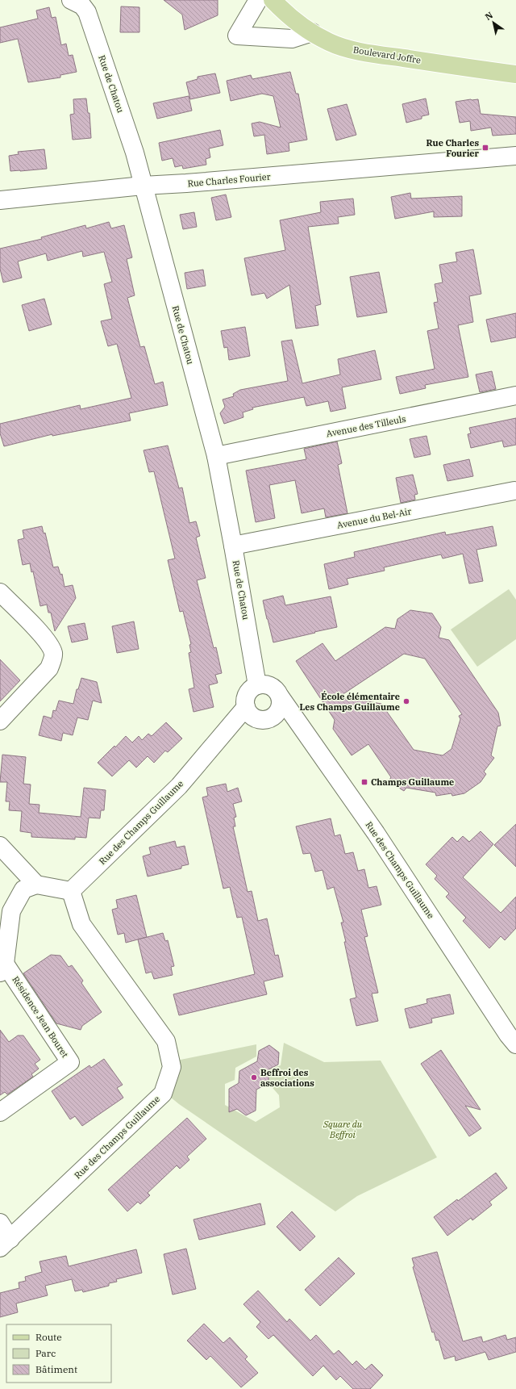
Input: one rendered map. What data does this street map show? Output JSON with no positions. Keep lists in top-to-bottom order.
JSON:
{
  "streets": {
    "main road": ["Boulevard Joffre"],
    "street": [
      "Rue de Chatou",
      "Rue Charles Fourier",
      "Avenue des Tilleuls",
      "Avenue du Bel-Air",
      "Rue des Champs Guillaume",
      "Résidence Jean Bouret"
    ]
  },
  "crossings": [
    ["Rue de Chatou", "Rue Charles Fourier"],
    ["Rue de Chatou", "Avenue des Tilleuls"],
    ["Rue de Chatou", "Avenue du Bel-Air"],
    ["Rue de Chatou", "Rue des Champs Guillaume"]
  ],
  "parks": ["Square du Beffroi"],
  "places": {
    "transit": ["Rue Charles Fourier", "Champs Guillaume"],
    "other": ["École élémentaire Les Champs Guillaume", "Beffroi des associations"]
  },
  "legend": ["Route", "Parc", "Bâtiment"],
  "north": "top left"
}
